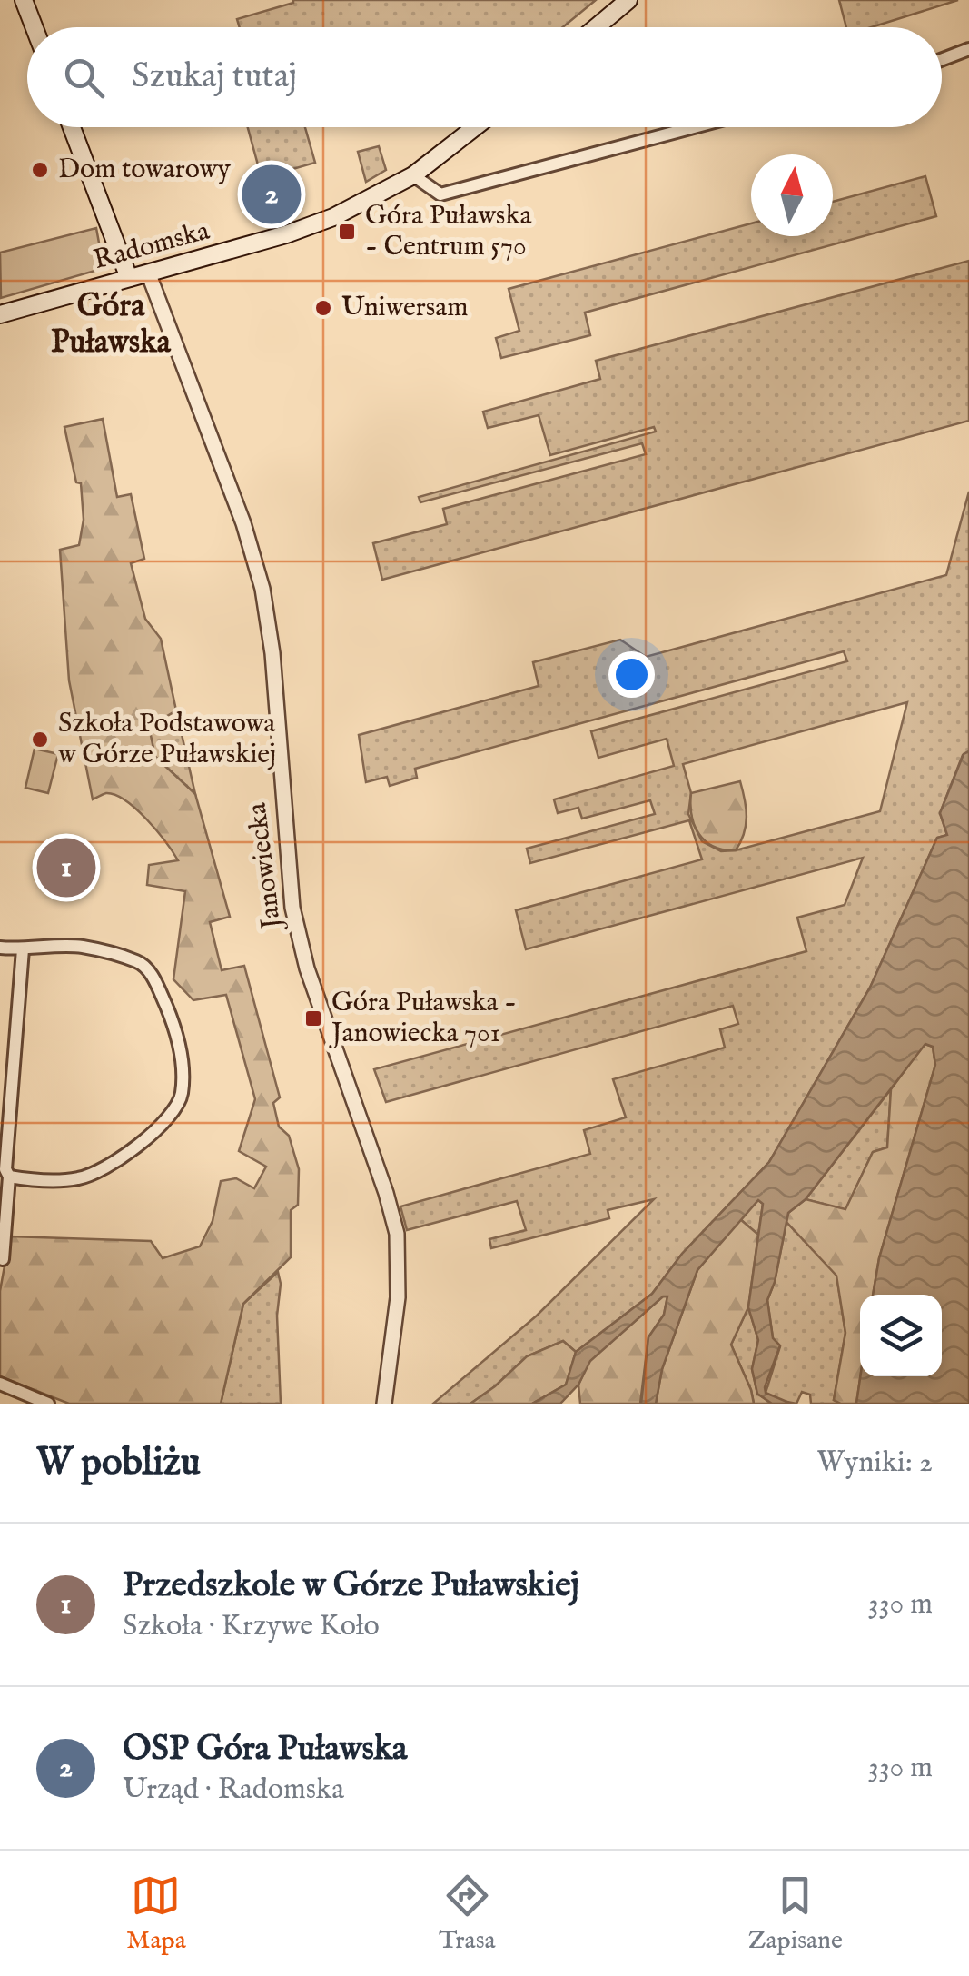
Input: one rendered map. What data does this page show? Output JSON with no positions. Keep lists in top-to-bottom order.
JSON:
{
  "streets": {
    "main road": ["Radomska"],
    "street": ["Janowiecka"]
  },
  "crossings": [
    ["Radomska", "Janowiecka"]
  ],
  "districts": ["Góra Puławska"],
  "places": {
    "other": ["Dom towarowy", "Uniwersam", "Szkoła Podstawowa w Górze Puławskiej"],
    "transit": ["Góra Puławska - Centrum 570", "Góra Puławska - Janowiecka 701"]
  },
  "north": "top",
  "page": {
    "search": "Szukaj tutaj",
    "pins": ["2", "1"],
    "heading": ["W pobliżu", "Wyniki: 2"],
    "list": [
      {
        "mark": "1",
        "name": "Przedszkole w Górze Puławskiej",
        "note": "Szkoła · Krzywe Koło",
        "value": "330 m"
      },
      {
        "mark": "2",
        "name": "OSP Góra Puławska",
        "note": "Urząd · Radomska",
        "value": "330 m"
      }
    ],
    "nav": ["Mapa", "Trasa", "Zapisane"]
  }
}
